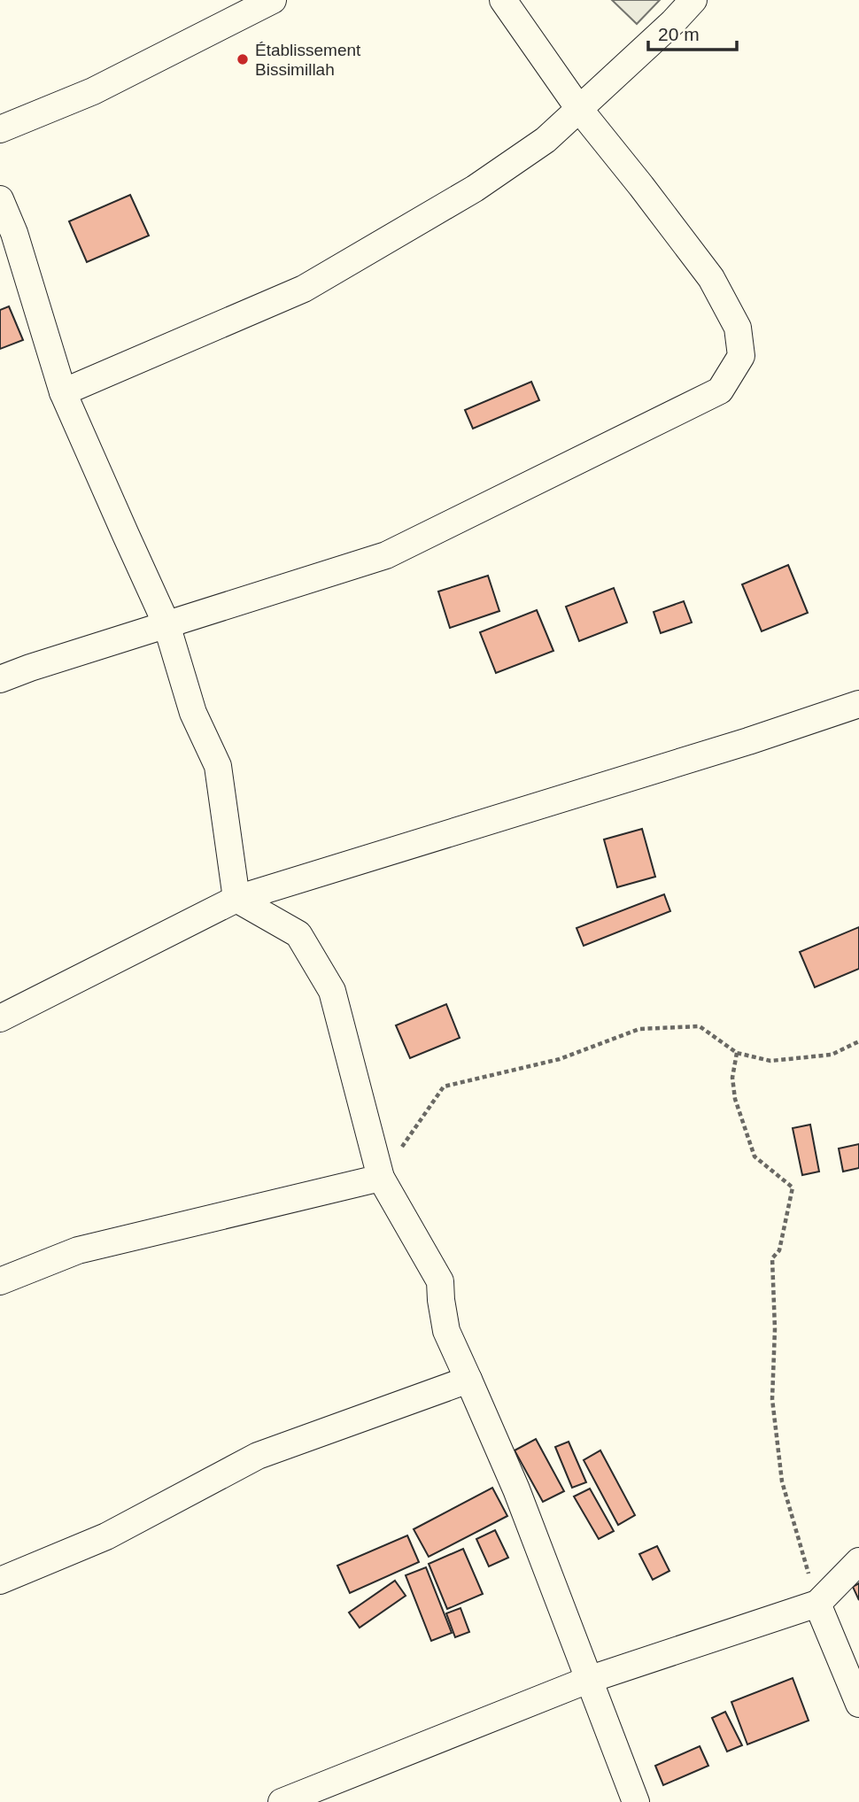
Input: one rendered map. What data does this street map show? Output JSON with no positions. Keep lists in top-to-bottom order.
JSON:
{
  "places": ["Établissement Bissimillah"],
  "scale_bar": "20 m"
}
